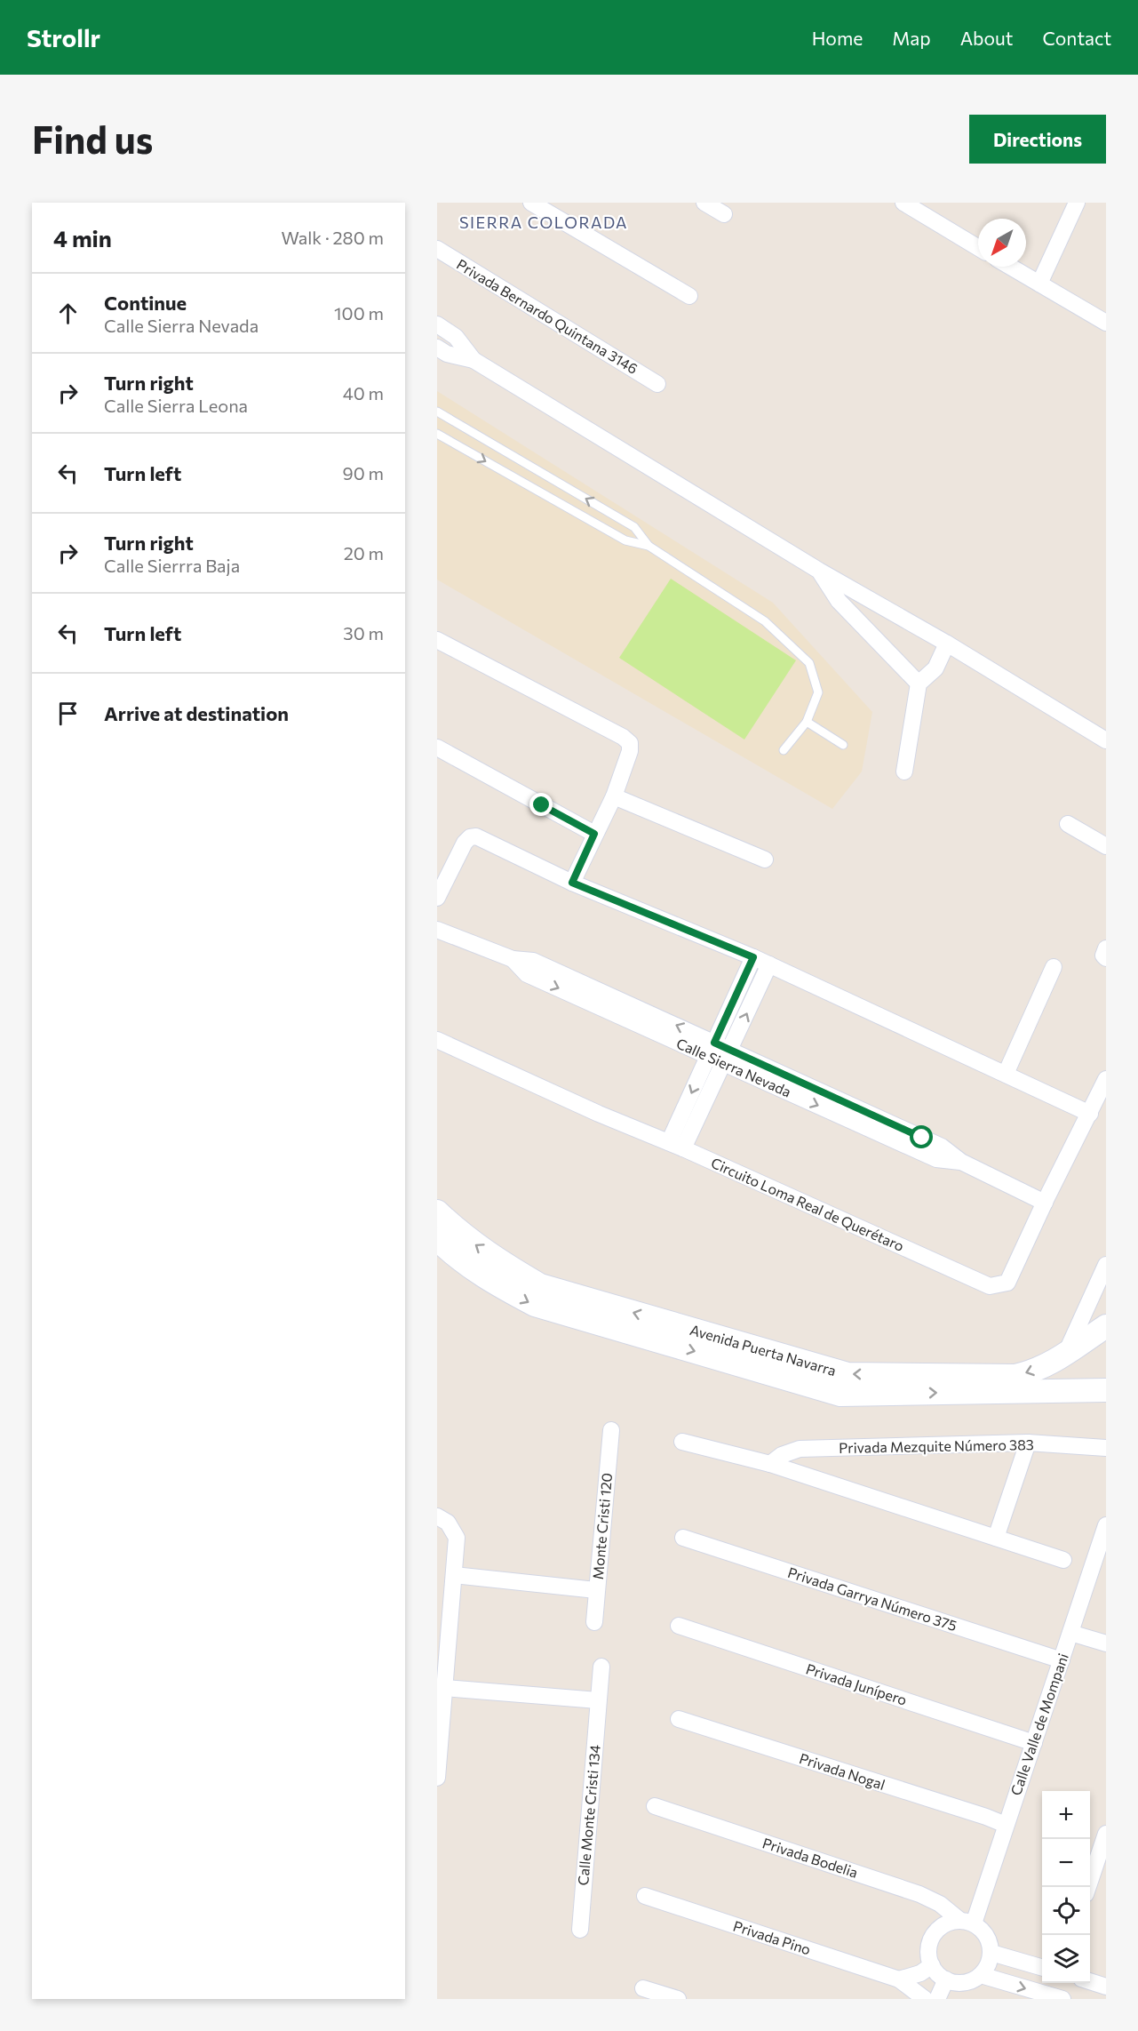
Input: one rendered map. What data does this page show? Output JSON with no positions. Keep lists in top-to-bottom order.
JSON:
{
  "streets": {
    "street": [
      "Privada Bernardo Quintana 3146",
      "Calle Sierra Nevada",
      "Circuito Loma Real de Querétaro",
      "Avenida Puerta Navarra",
      "Privada Mezquite Número 383",
      "Monte Cristi 120",
      "Privada Garrya Número 375",
      "Privada Junípero",
      "Calle Valle de Mompani",
      "Privada Nogal",
      "Calle Monte Cristi 134",
      "Privada Bodelia",
      "Privada Pino"
    ]
  },
  "crossings": [
    ["Calle Sierra Nevada", "Circuito Loma Real de Querétaro"],
    ["Privada Garrya Número 375", "Calle Valle de Mompani"],
    ["Privada Junípero", "Calle Valle de Mompani"],
    ["Calle Valle de Mompani", "Privada Nogal"],
    ["Calle Valle de Mompani", "Privada Bodelia"]
  ],
  "districts": ["SIERRA COLORADA"],
  "north": "bottom left",
  "page": {
    "header": "Strollr",
    "nav": [
      "Home",
      "Map",
      "About",
      "Contact"
    ],
    "buttons": "Directions",
    "title": "Find us",
    "heading": ["4 min", "Walk · 280 m"],
    "list": [
      ["Continue", "Calle Sierra Nevada", "100 m"],
      ["Turn right", "Calle Sierra Leona", "40 m"],
      ["Turn left", "90 m"],
      ["Turn right", "Calle Sierrra Baja", "20 m"],
      ["Turn left", "30 m"],
      "Arrive at destination"
    ],
    "map_buttons": ["+", "−"]
  }
}
